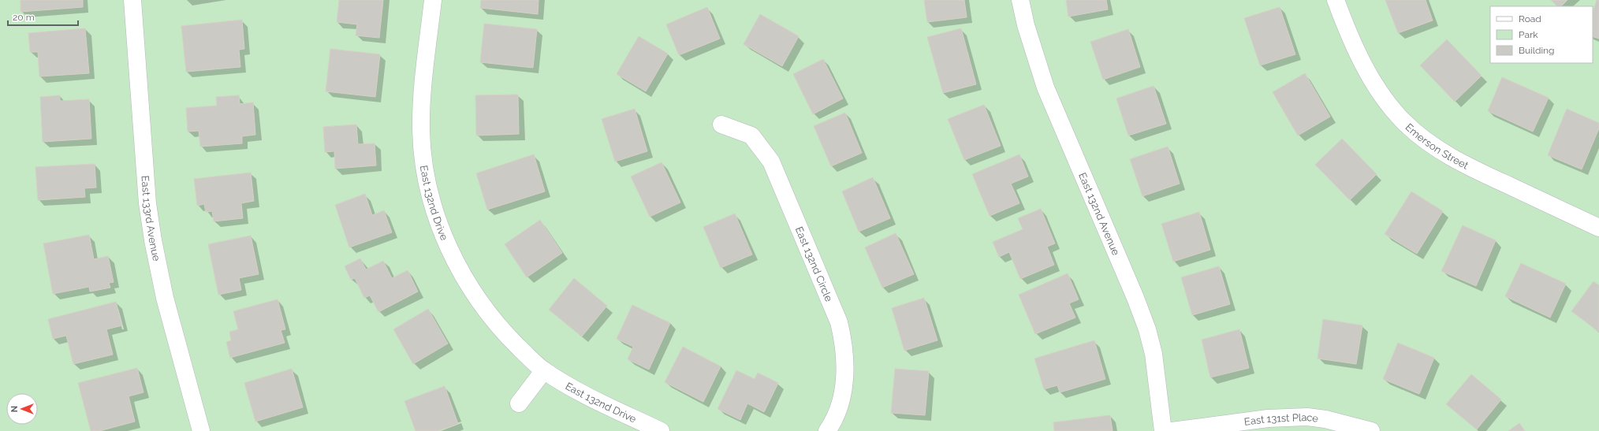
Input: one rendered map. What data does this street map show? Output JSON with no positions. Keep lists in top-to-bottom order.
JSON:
{
  "streets": {
    "street": [
      "Emerson Street",
      "East 132nd Drive",
      "East 132nd Avenue",
      "East 133rd Avenue",
      "East 132nd Circle",
      "East 131st Place"
    ]
  },
  "legend": ["Road", "Park", "Building"],
  "scale_bar": "20 m",
  "north": "left"
}
